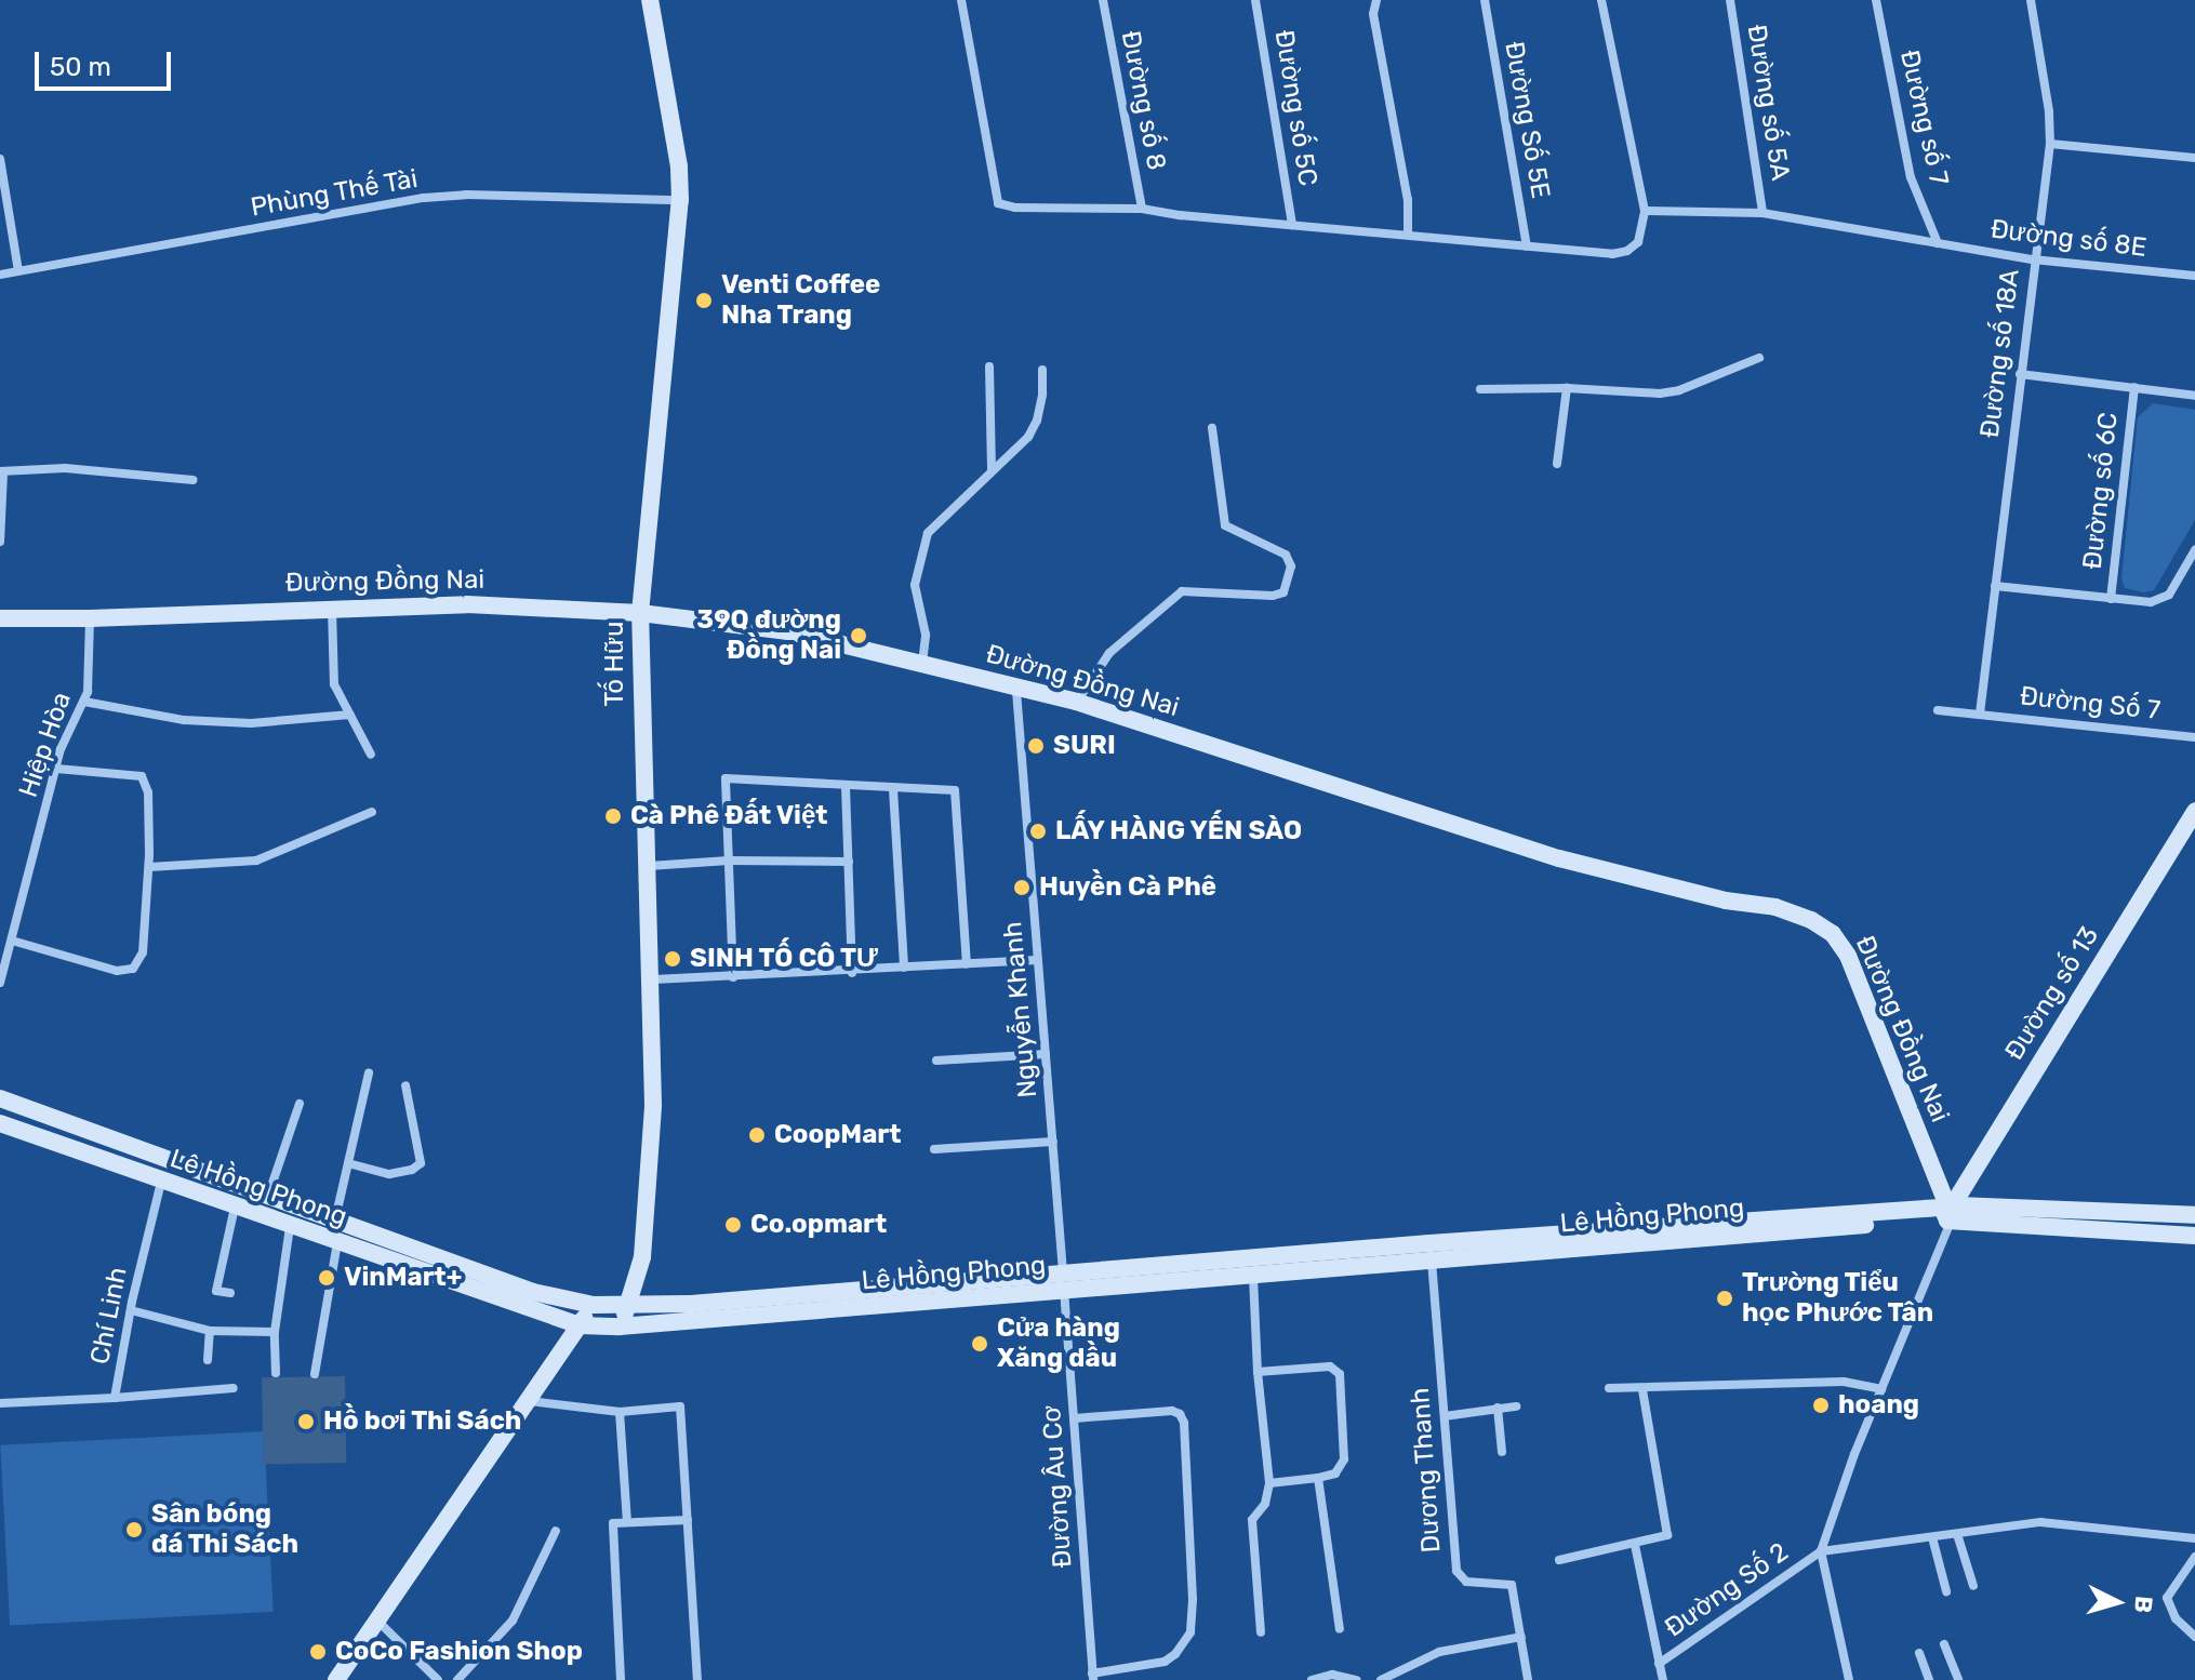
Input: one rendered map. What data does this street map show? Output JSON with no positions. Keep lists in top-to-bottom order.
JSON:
{
  "streets": {
    "main road": [
      "Đường Đồng Nai",
      "Tố Hữu",
      "Đường số 13",
      "Lê Hồng Phong"
    ],
    "street": [
      "Đường số 8",
      "Đường số 5A",
      "Đường số 5C",
      "Đường số 7",
      "Đường Số 5E",
      "Phùng Thế Tài",
      "Đường số 8E",
      "Đường số 18A",
      "Đường số 6C",
      "Đường Số 7",
      "Hiệp Hòa",
      "Nguyễn Khanh",
      "Chí Linh",
      "Dương Thanh",
      "Đường Âu Cơ",
      "Đường Số 2"
    ]
  },
  "crossings": [
    ["Đường số 5A", "Đường số 8E"],
    ["Đường số 7", "Đường số 8E"],
    ["Phùng Thế Tài", "Tố Hữu"],
    ["Đường số 8E", "Đường số 18A"],
    ["Đường số 18A", "Đường Số 7"],
    ["Đường Đồng Nai", "Tố Hữu"],
    ["Đường Đồng Nai", "Hiệp Hòa"],
    ["Đường Đồng Nai", "Đường số 13"],
    ["Đường Đồng Nai", "Nguyễn Khanh"],
    ["Đường Đồng Nai", "Lê Hồng Phong"],
    ["Tố Hữu", "Lê Hồng Phong"],
    ["Đường số 13", "Lê Hồng Phong"],
    ["Nguyễn Khanh", "Lê Hồng Phong"],
    ["Nguyễn Khanh", "Đường Âu Cơ"],
    ["Lê Hồng Phong", "Chí Linh"],
    ["Lê Hồng Phong", "Dương Thanh"],
    ["Lê Hồng Phong", "Đường Âu Cơ"]
  ],
  "places": [
    "Venti Coffee Nha Trang",
    "39Q đường Đồng Nai",
    "SURI",
    "Cà Phê Đất Việt",
    "LẤY HÀNG YẾN SÀO",
    "Huyền Cà Phê",
    "SINH TỐ CÔ TƯ",
    "CoopMart",
    "Co.opmart",
    "VinMart+",
    "Trường Tiểu học Phước Tân",
    "Cửa hàng Xăng dầu",
    "hoang",
    "Hồ bơi Thi Sách",
    "Sân bóng đá Thi Sách",
    "CoCo Fashion Shop"
  ],
  "scale_bar": "50 m",
  "north": "right"
}
